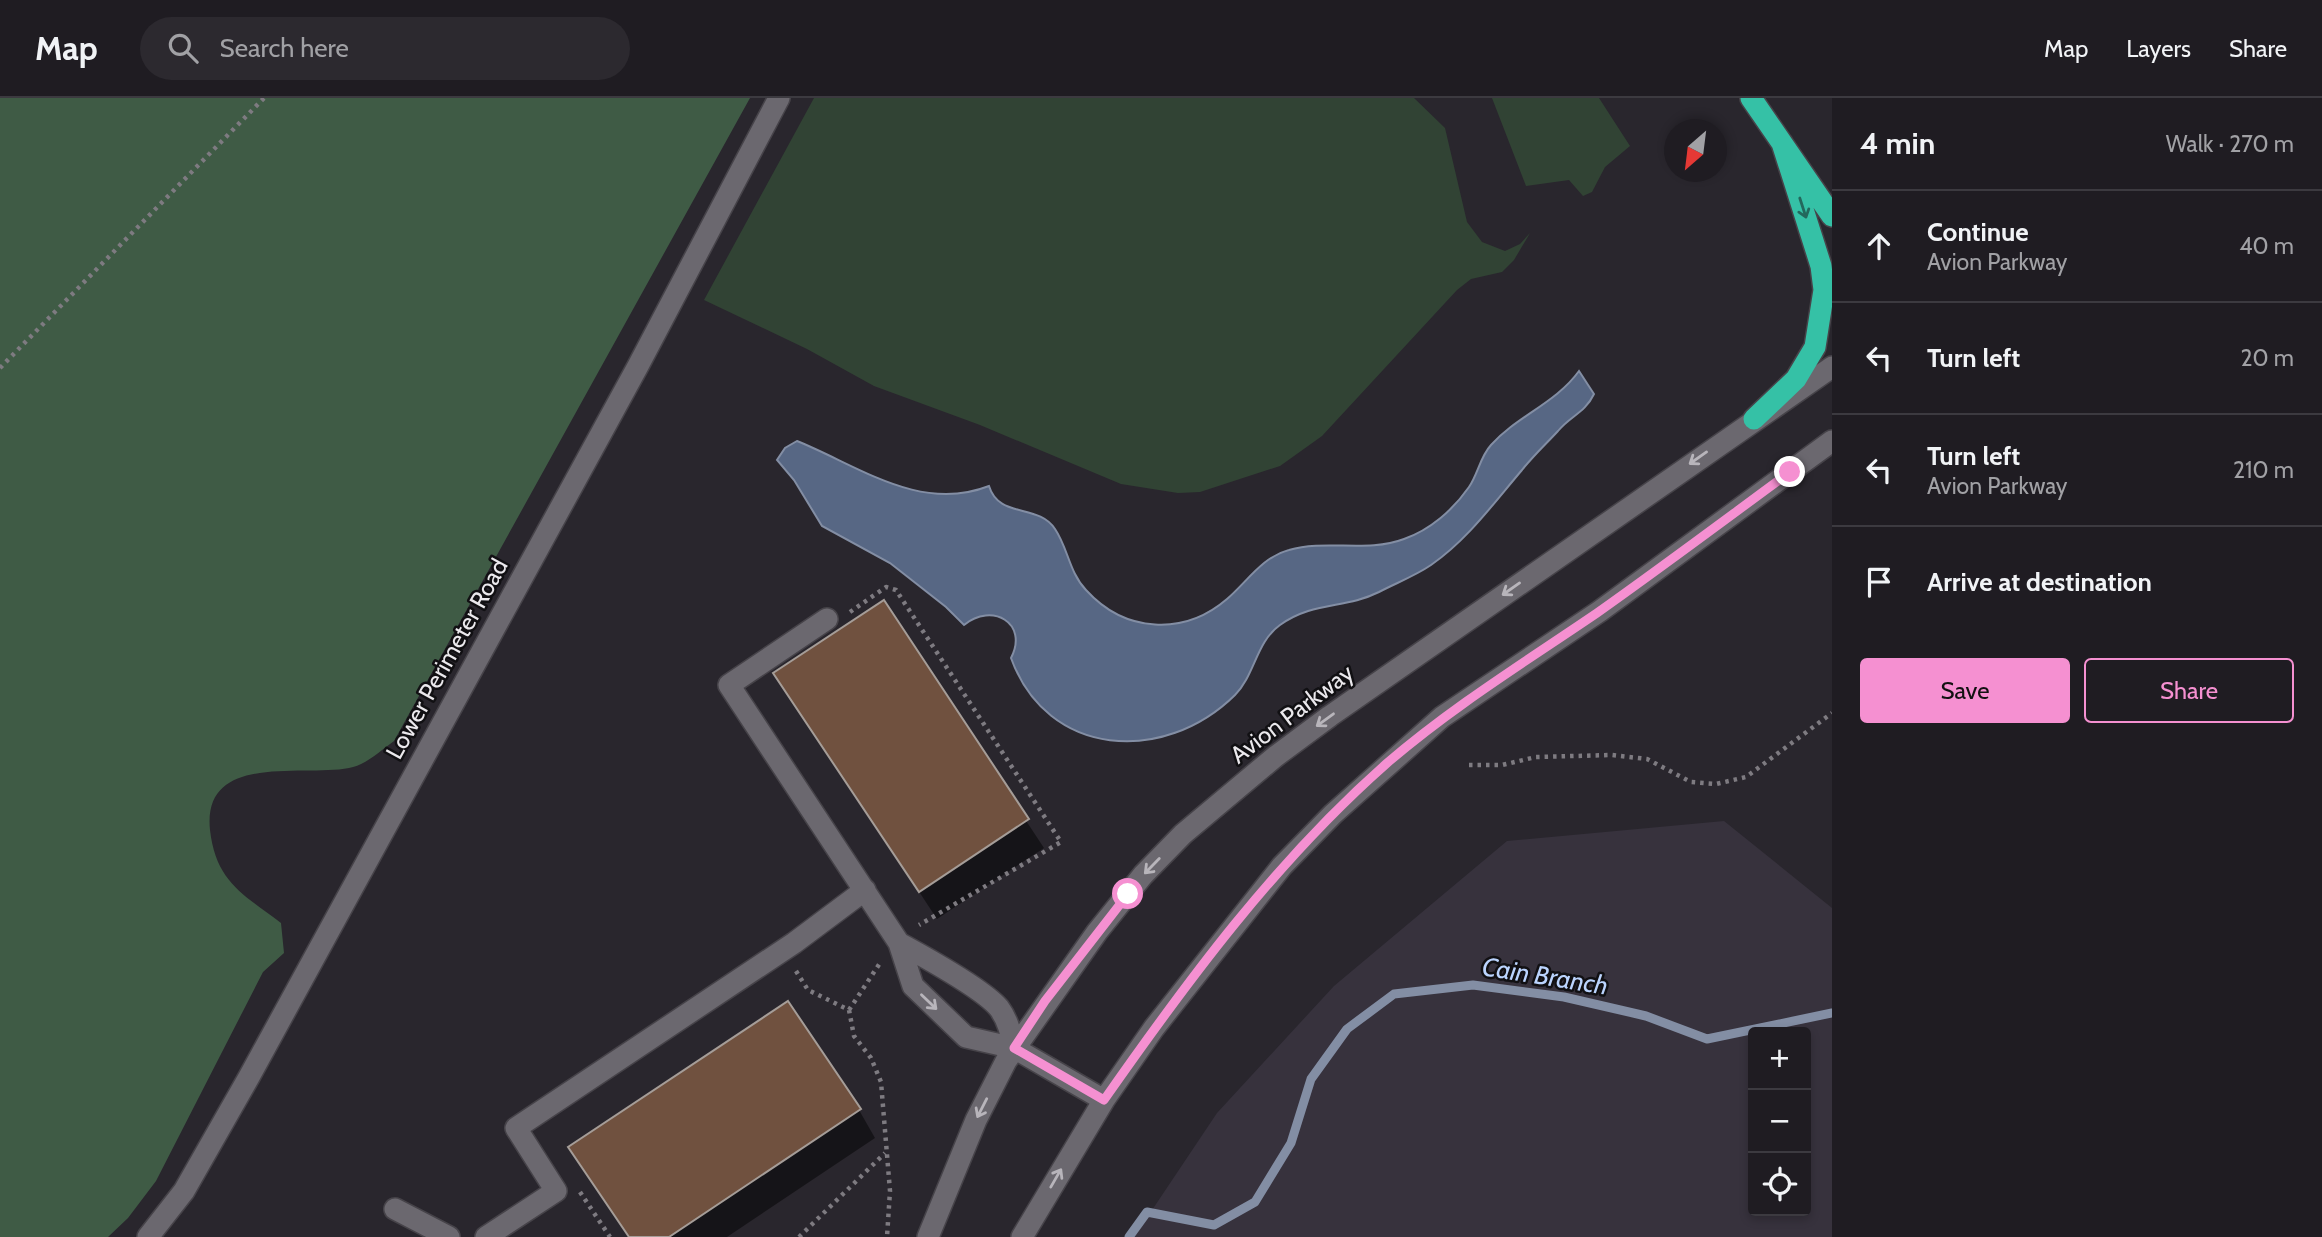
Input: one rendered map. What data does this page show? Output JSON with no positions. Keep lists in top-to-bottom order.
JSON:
{
  "streets": {
    "street": ["Lower Perimeter Road", "Avion Parkway"]
  },
  "water": ["Cain Branch"],
  "north": "bottom left",
  "page": {
    "header": "Map",
    "search": "Search here",
    "nav": ["Map", "Layers", "Share"],
    "heading": ["4 min", "Walk · 270 m"],
    "list": [
      ["Continue", "Avion Parkway", "40 m"],
      ["Turn left", "20 m"],
      ["Turn left", "Avion Parkway", "210 m"],
      "Arrive at destination"
    ],
    "buttons": ["Save", "Share"],
    "map_buttons": ["+", "−"]
  }
}
